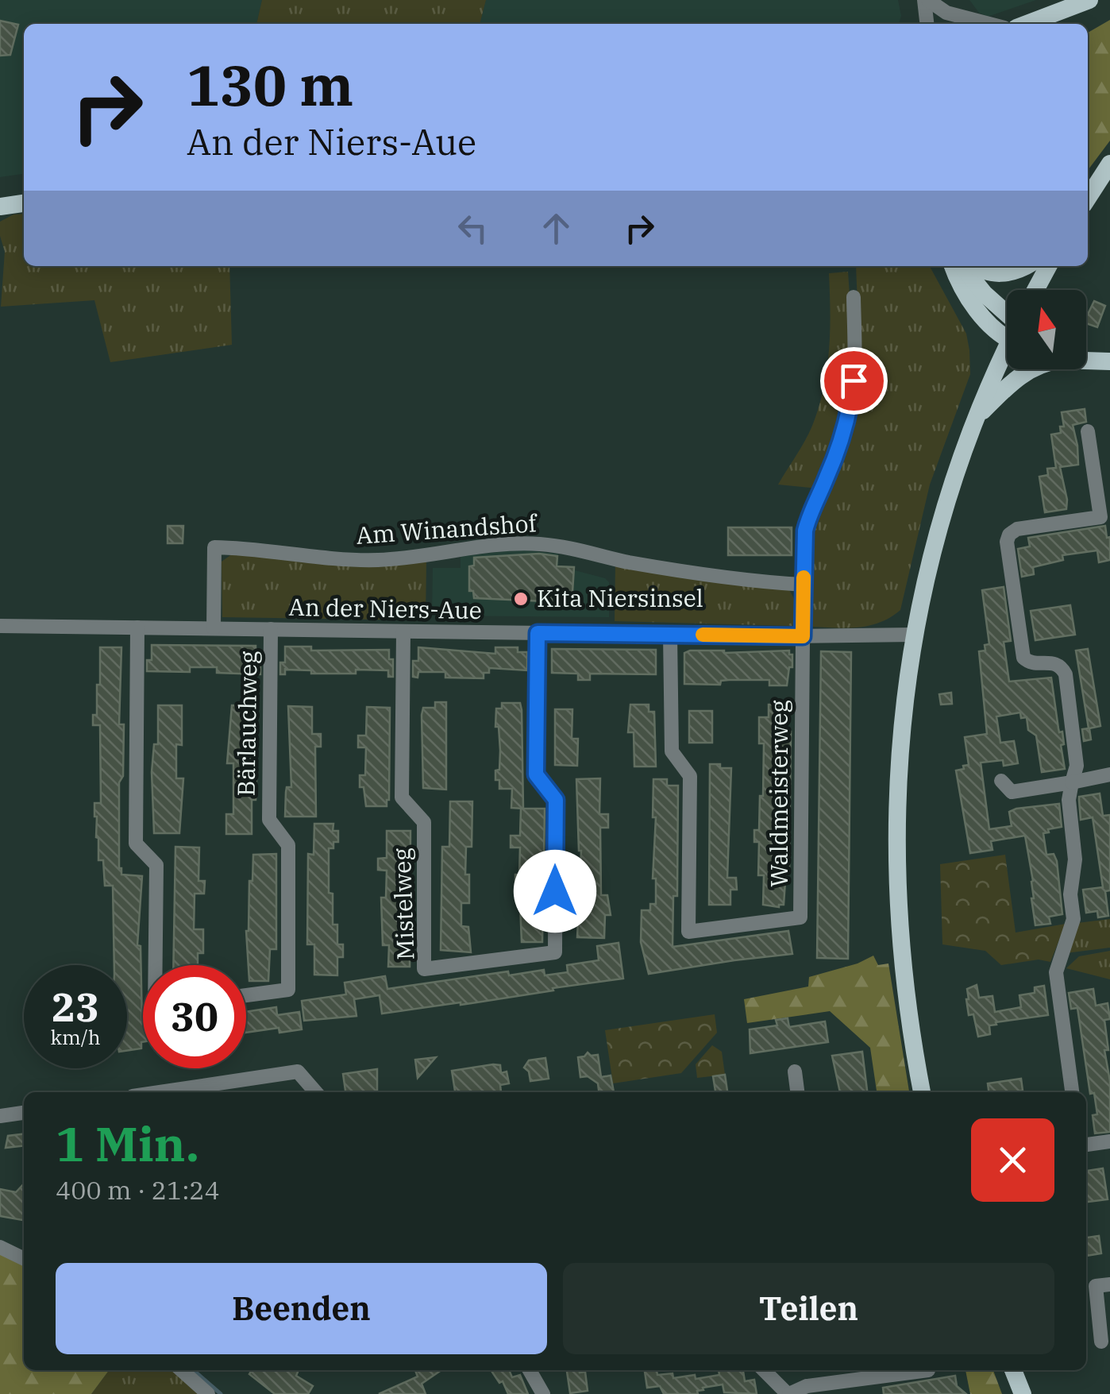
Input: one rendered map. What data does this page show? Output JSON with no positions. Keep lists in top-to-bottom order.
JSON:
{
  "streets": {
    "street": [
      "Am Winandshof",
      "An der Niers-Aue",
      "Bärlauchweg",
      "Waldmeisterweg",
      "Mistelweg"
    ]
  },
  "crossings": [
    ["Am Winandshof", "An der Niers-Aue"],
    ["An der Niers-Aue", "Bärlauchweg"],
    ["An der Niers-Aue", "Waldmeisterweg"],
    ["An der Niers-Aue", "Mistelweg"]
  ],
  "places": ["Kita Niersinsel"],
  "north": "top",
  "page": {
    "turn": ["130 m", "An der Niers-Aue"],
    "speed": "23 km/h",
    "limit": "30",
    "heading": ["1 Min.", "400 m · 21:24"],
    "buttons": ["Beenden", "Teilen"]
  }
}
